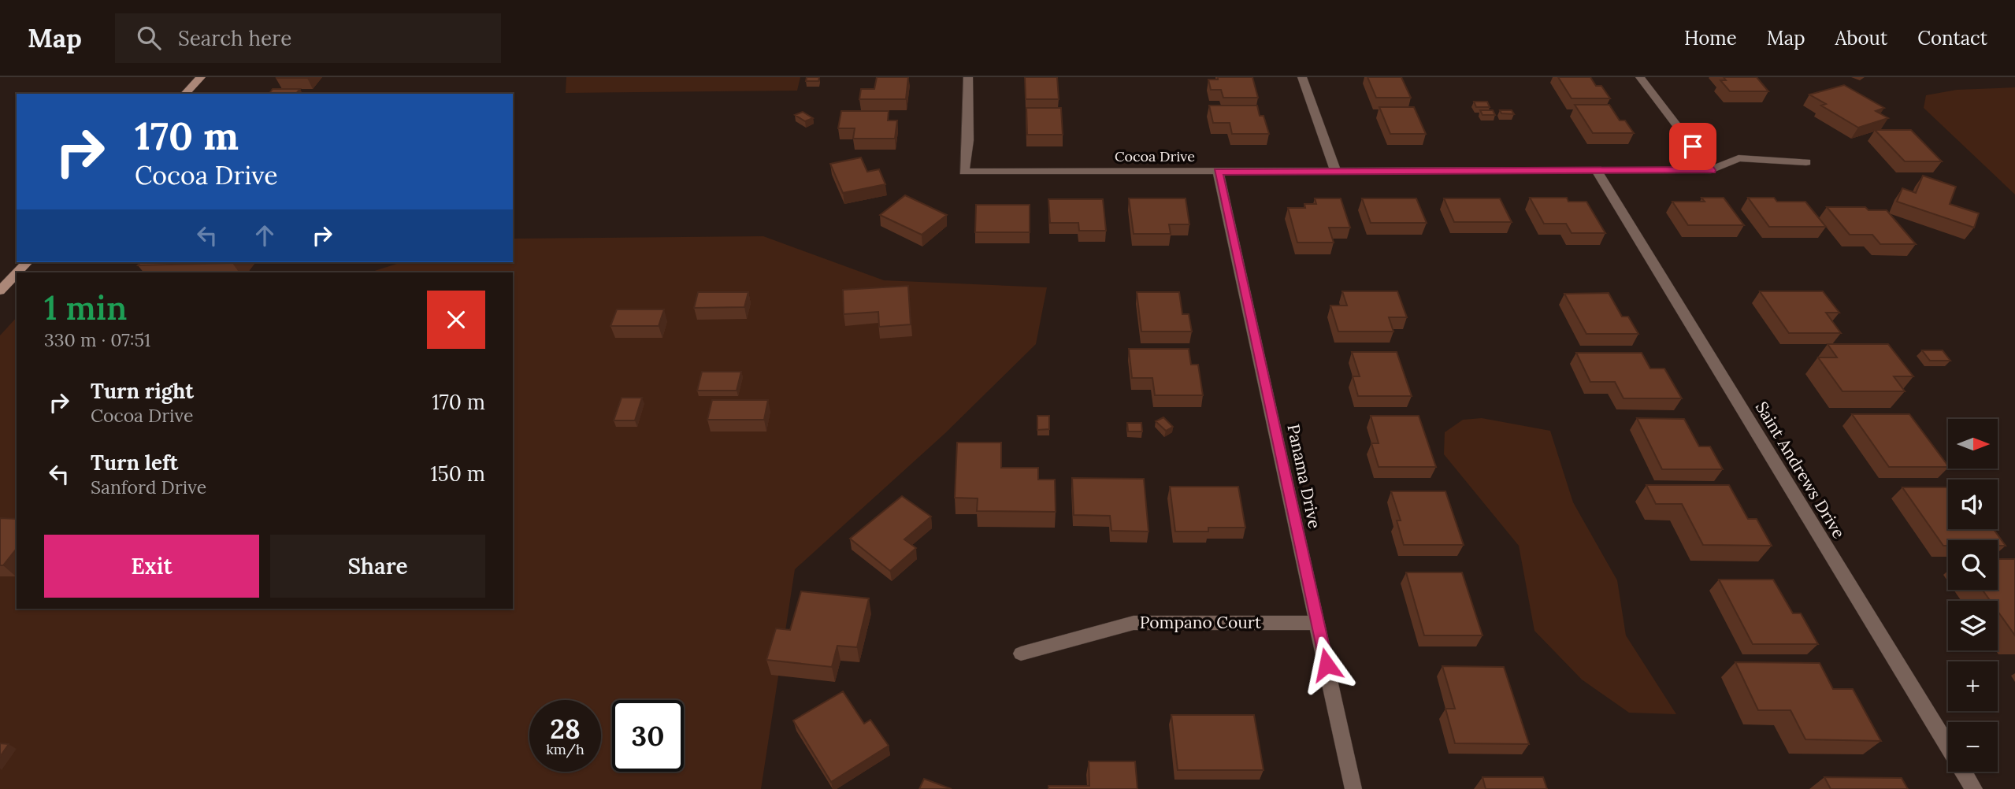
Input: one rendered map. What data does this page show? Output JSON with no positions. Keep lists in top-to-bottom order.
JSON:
{
  "streets": {
    "street": [
      "Cocoa Drive",
      "Saint Andrews Drive",
      "Panama Drive",
      "Pompano Court"
    ]
  },
  "crossings": [
    ["Cocoa Drive", "Saint Andrews Drive"],
    ["Cocoa Drive", "Panama Drive"],
    ["Panama Drive", "Pompano Court"]
  ],
  "north": "right",
  "page": {
    "header": "Map",
    "search": "Search here",
    "nav": [
      "Home",
      "Map",
      "About",
      "Contact"
    ],
    "turn": ["170 m", "Cocoa Drive"],
    "heading": ["1 min", "330 m · 07:51"],
    "list": [
      {
        "name": "Turn right",
        "note": "Cocoa Drive",
        "value": "170 m"
      },
      {
        "name": "Turn left",
        "note": "Sanford Drive",
        "value": "150 m"
      }
    ],
    "map_buttons": ["+", "−"],
    "buttons": ["Exit", "Share"],
    "speed": "28 km/h",
    "limit": "30"
  }
}
